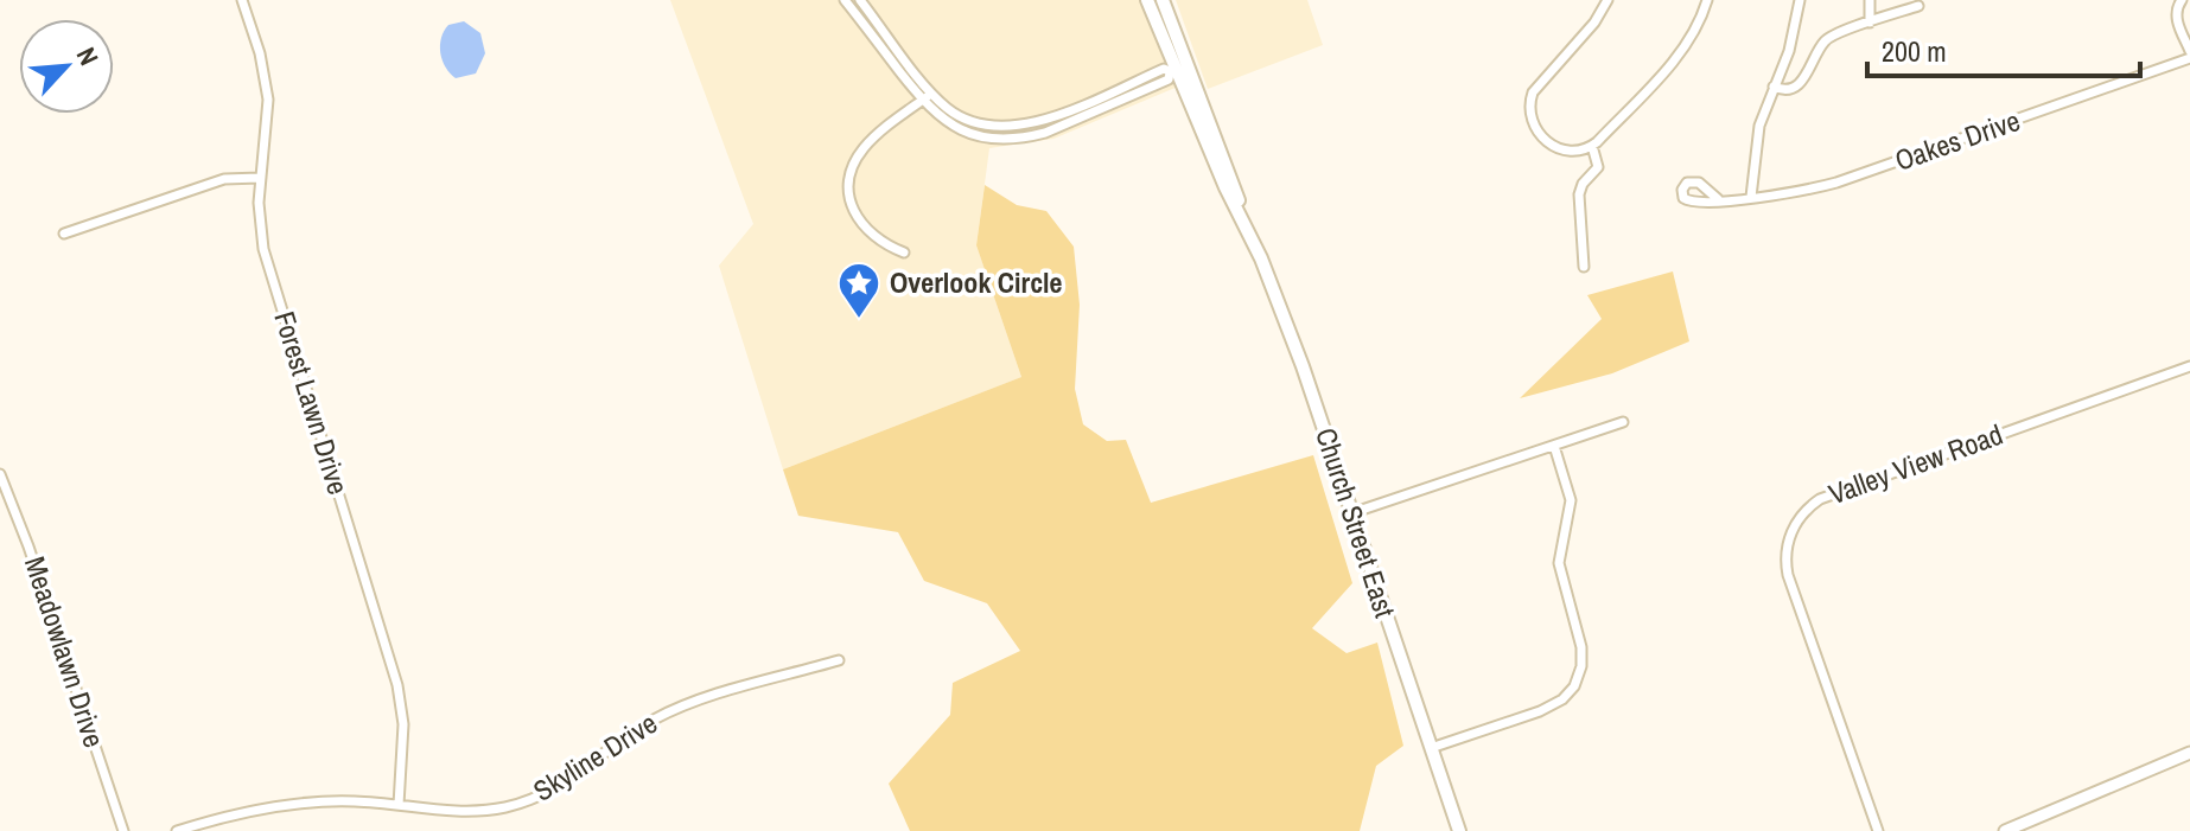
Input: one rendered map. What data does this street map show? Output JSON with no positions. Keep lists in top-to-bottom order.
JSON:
{
  "streets": {
    "main road": ["Church Street East"],
    "street": [
      "Oakes Drive",
      "Forest Lawn Drive",
      "Valley View Road",
      "Meadowlawn Drive",
      "Skyline Drive"
    ]
  },
  "crossings": [
    ["Forest Lawn Drive", "Skyline Drive"]
  ],
  "places": {
    "place": ["Overlook Circle"]
  },
  "scale_bar": "200 m",
  "north": "top right"
}
